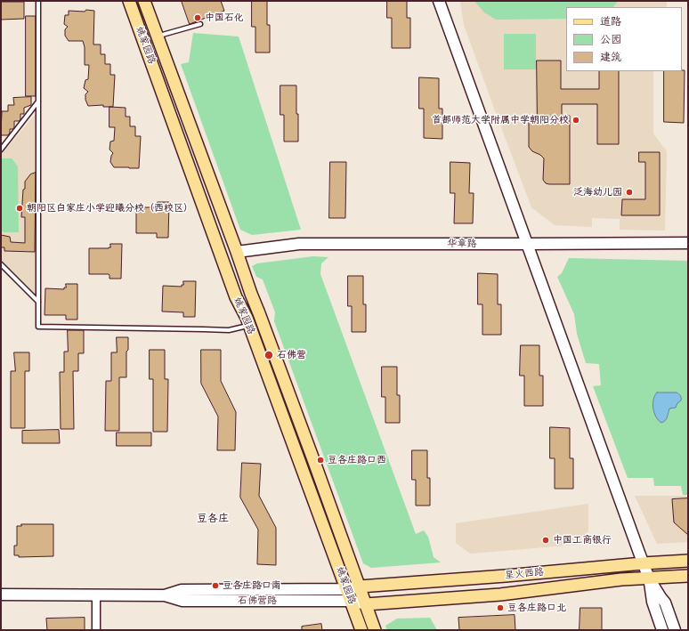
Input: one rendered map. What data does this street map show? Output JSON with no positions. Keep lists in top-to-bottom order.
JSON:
{
  "streets": {
    "main road": ["姚家园路", "星火西路"],
    "street": ["华章路", "石佛营路"]
  },
  "crossings": [
    ["姚家园路", "华章路"],
    ["姚家园路", "星火西路"],
    ["姚家园路", "石佛营路"],
    ["星火西路", "石佛营路"]
  ],
  "districts": ["豆各庄"],
  "places": [
    "中国石化",
    "首都师范大学附属中学朝阳分校",
    "泛海幼儿园",
    "朝阳区白家庄小学迎曦分校（西校区）",
    "石佛营",
    "豆各庄路口西",
    "中国工商银行",
    "豆各庄路口南",
    "豆各庄路口北"
  ],
  "legend": ["道路", "公园", "建筑"]
}
